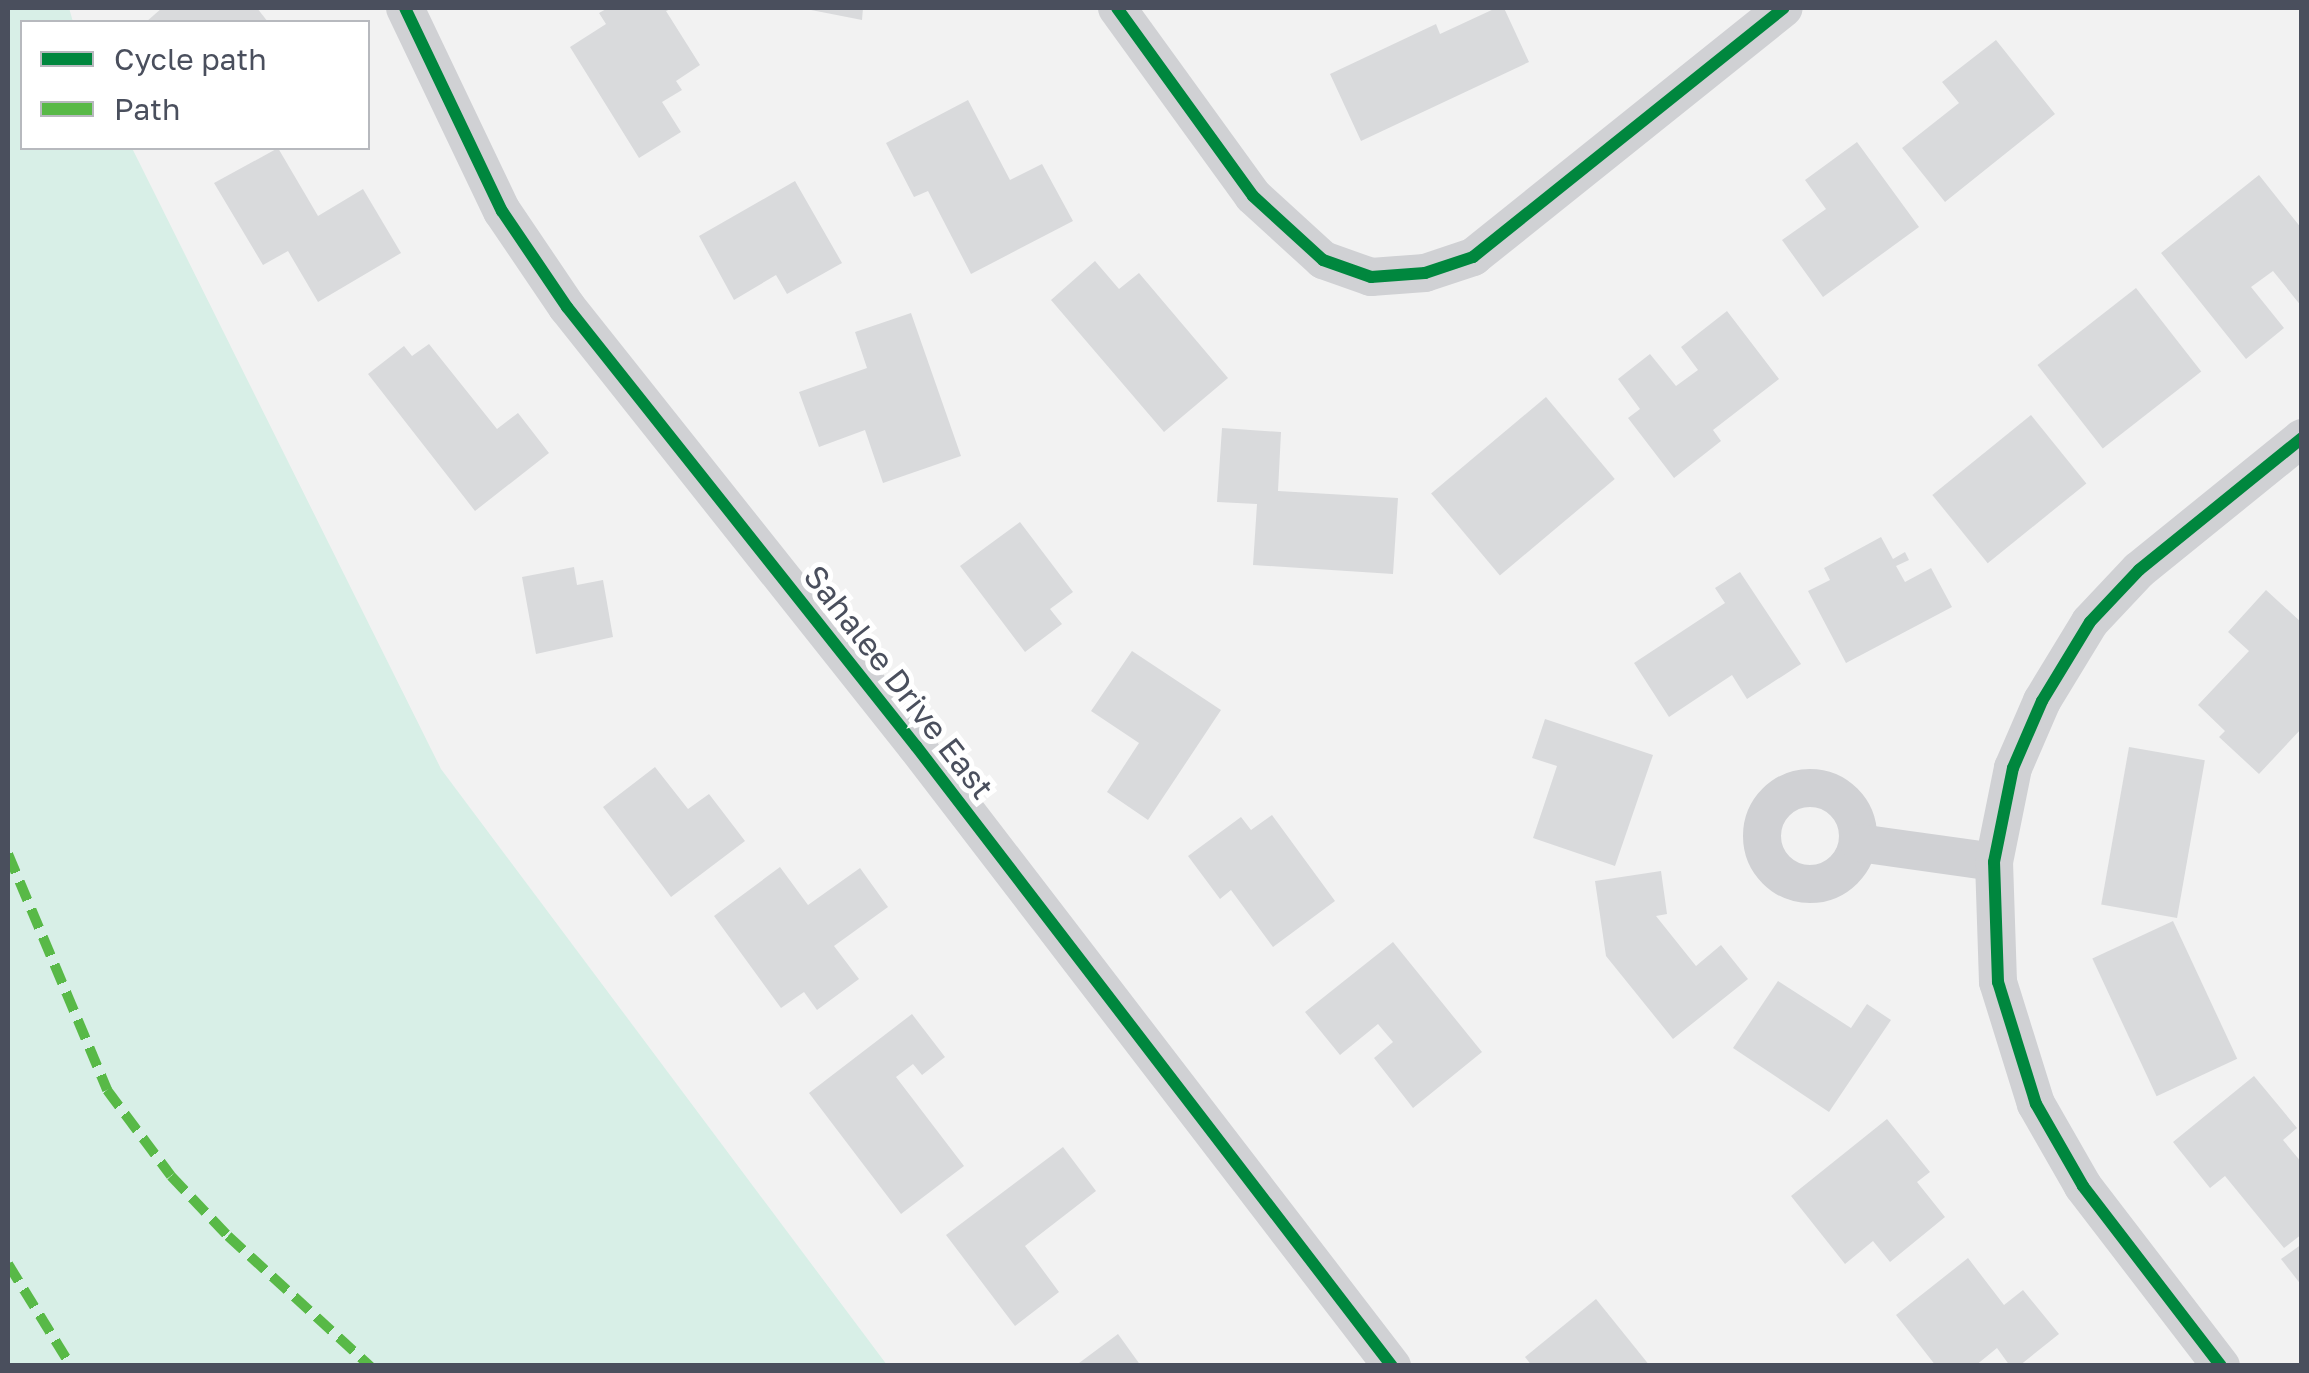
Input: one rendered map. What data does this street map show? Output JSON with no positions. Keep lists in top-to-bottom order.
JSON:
{
  "streets": {
    "street": ["Sahalee Drive East"]
  },
  "legend": ["Cycle path", "Path"]
}
